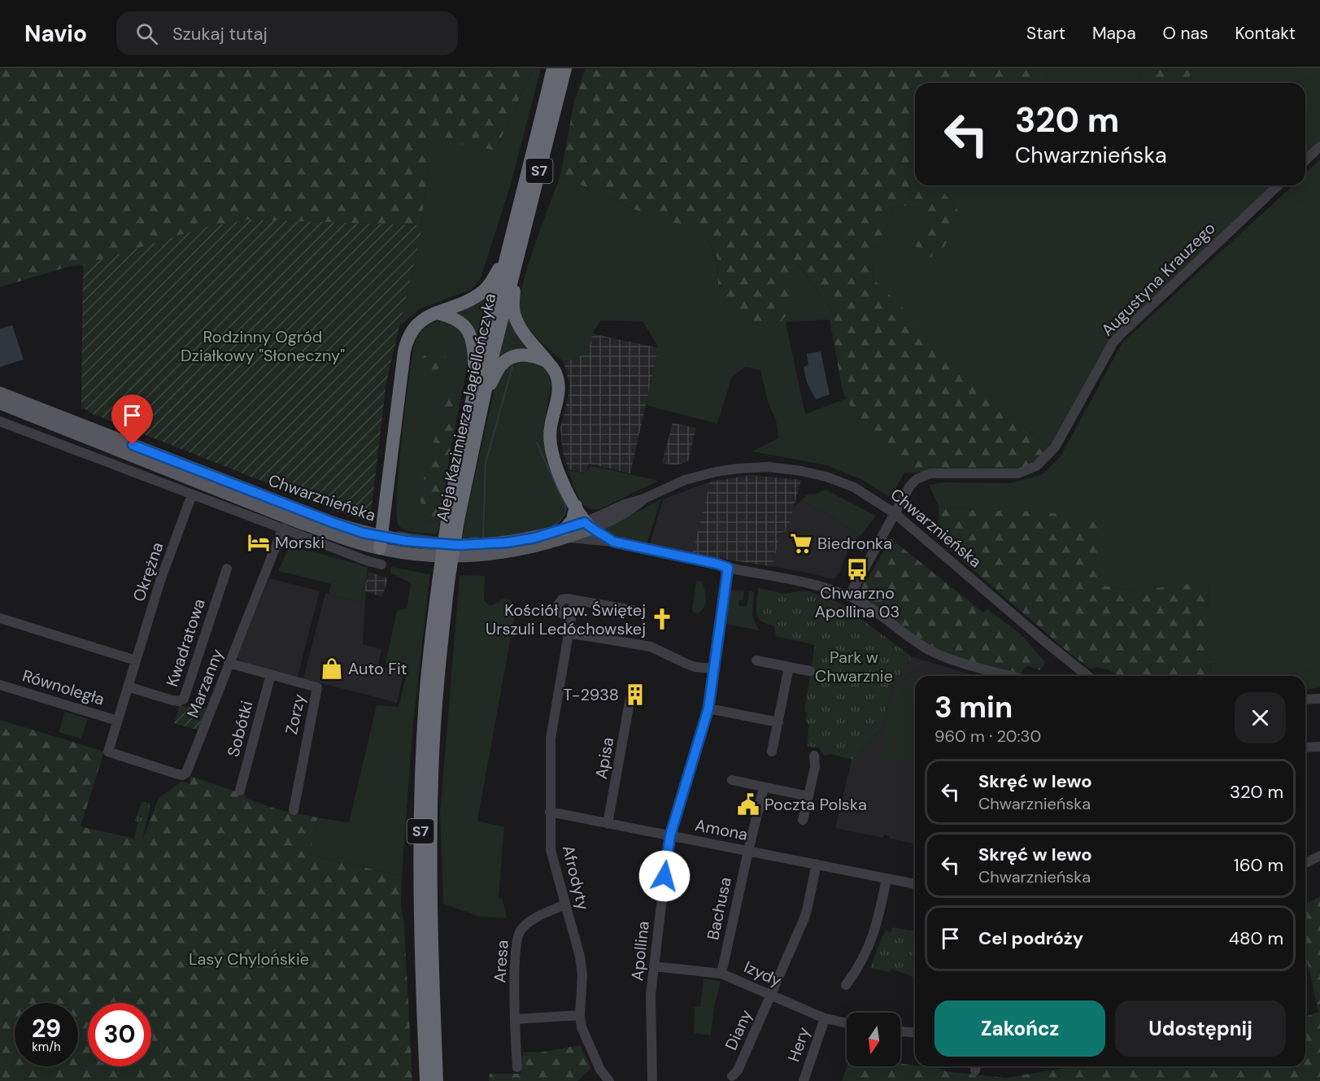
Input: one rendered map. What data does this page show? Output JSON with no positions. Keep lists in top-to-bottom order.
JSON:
{
  "streets": {
    "highway": ["S7", "Aleja Kazimierza Jagiellończyka"],
    "main road": ["Chwarznieńska"],
    "street": [
      "Augustyna Krauzego",
      "Okrężna",
      "Kwadratowa",
      "Marzanny",
      "Równoległa",
      "Zorzy",
      "Sobótki",
      "Apisa",
      "Amona",
      "Afrodyty",
      "Bachusa",
      "Apollina",
      "Aresa",
      "Izydy",
      "Diany",
      "Hery"
    ]
  },
  "crossings": [
    ["Augustyna Krauzego", "Chwarznieńska"],
    ["Chwarznieńska", "Apollina"],
    ["Okrężna", "Kwadratowa"],
    ["Okrężna", "Marzanny"],
    ["Okrężna", "Równoległa"],
    ["Marzanny", "Zorzy"],
    ["Zorzy", "Sobótki"],
    ["Apisa", "Amona"],
    ["Amona", "Afrodyty"],
    ["Amona", "Bachusa"],
    ["Amona", "Apollina"],
    ["Amona", "Diany"],
    ["Afrodyty", "Aresa"],
    ["Bachusa", "Izydy"],
    ["Apollina", "Izydy"],
    ["Izydy", "Diany"],
    ["Izydy", "Hery"]
  ],
  "parks": ["Rodzinny Ogród Działkowy \"Słoneczny\"", "Park w Chwarznie", "Lasy Chylońskie"],
  "places": {
    "hotel": ["Morski"],
    "supermarket": ["Biedronka"],
    "bus stop": ["Chwarzno Apollina 03"],
    "church": ["Kościół pw. Świętej Urszuli Ledóchowskej"],
    "shop": ["Auto Fit"],
    "building": ["T-2938"],
    "public building": ["Poczta Polska"]
  },
  "north": "bottom",
  "page": {
    "header": "Navio",
    "search": "Szukaj tutaj",
    "nav": [
      "Start",
      "Mapa",
      "O nas",
      "Kontakt"
    ],
    "turn": ["320 m", "Chwarznieńska"],
    "heading": ["3 min", "960 m · 20:30"],
    "list": [
      {
        "name": "Skręć w lewo",
        "note": "Chwarznieńska",
        "value": "320 m"
      },
      {
        "name": "Skręć w lewo",
        "note": "Chwarznieńska",
        "value": "160 m"
      },
      {
        "name": "Cel podróży",
        "value": "480 m"
      }
    ],
    "buttons": ["Zakończ", "Udostępnij"],
    "speed": "29 km/h",
    "limit": "30"
  }
}
